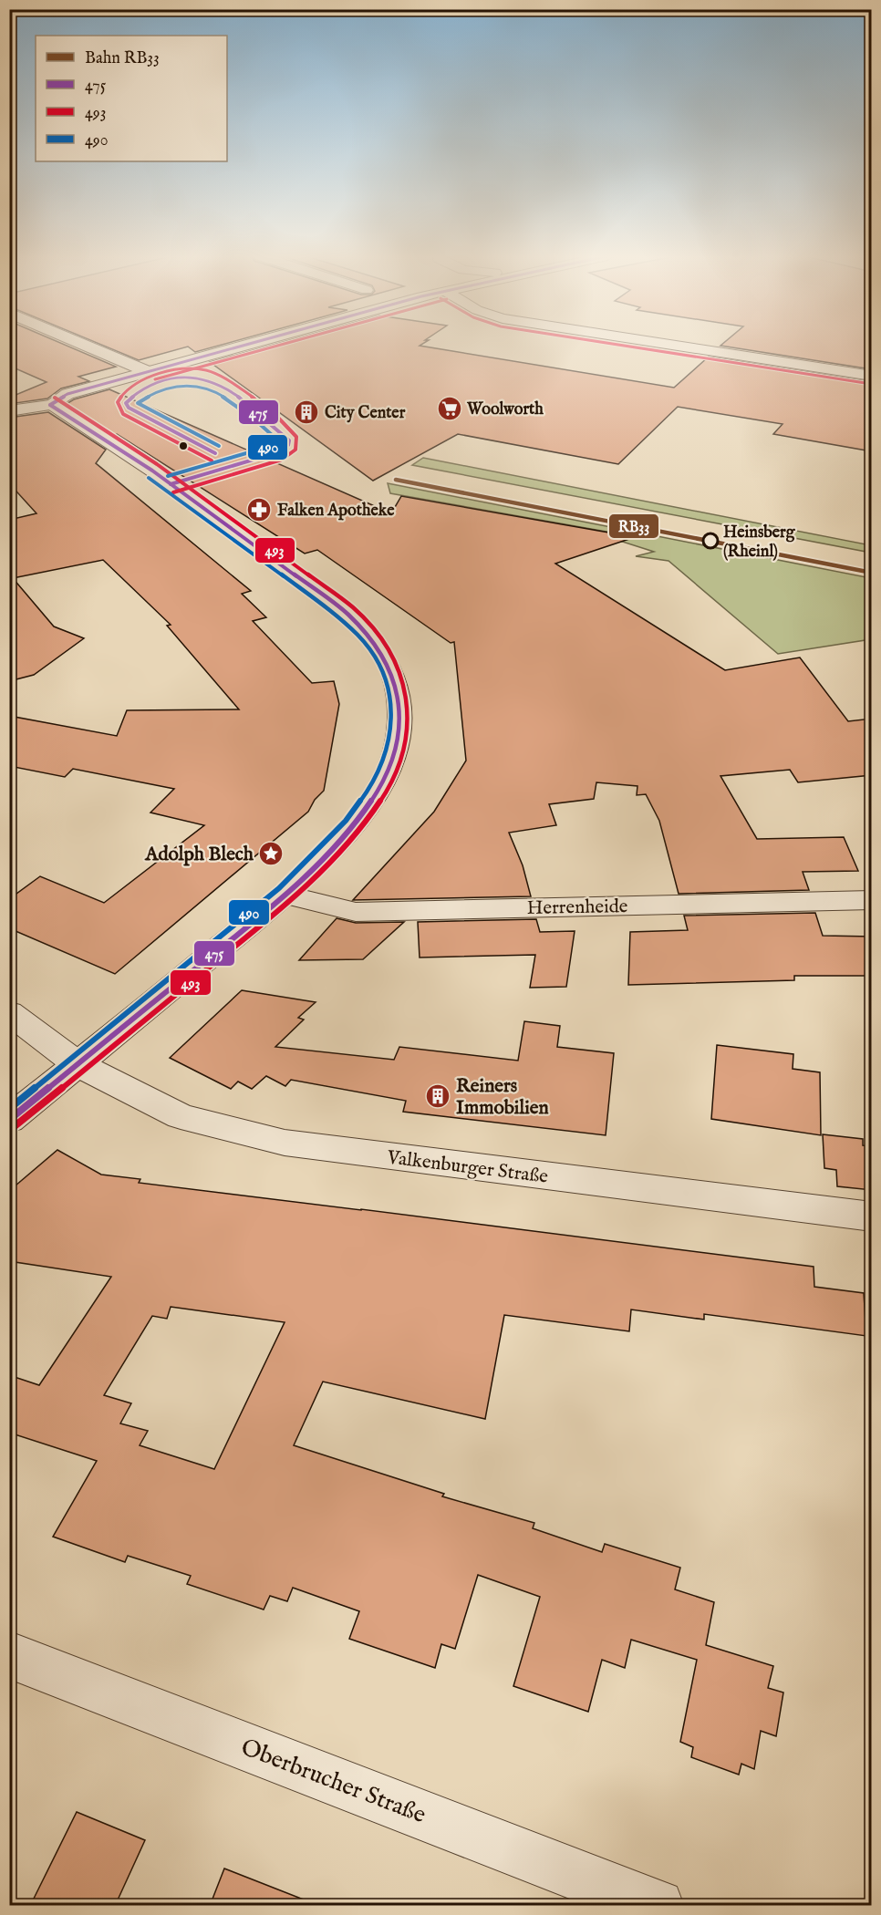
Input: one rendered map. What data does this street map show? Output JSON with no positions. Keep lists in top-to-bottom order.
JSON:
{
  "streets": {
    "street": ["Herrenheide", "Valkenburger Straße", "Oberbrucher Straße"]
  },
  "places": {
    "supermarket": ["Woolworth"],
    "building": ["City Center", "Reiners Immobilien"],
    "pharmacy": ["Falken Apotheke"],
    "other": ["Heinsberg (Rheinl)"],
    "place": ["Adolph Blech"]
  },
  "lines": [
    "transit line 475",
    "transit line 493",
    "transit line 490",
    "rail line RB33"
  ],
  "legend": [
    "Bahn RB33",
    "475",
    "493",
    "490"
  ]
}
